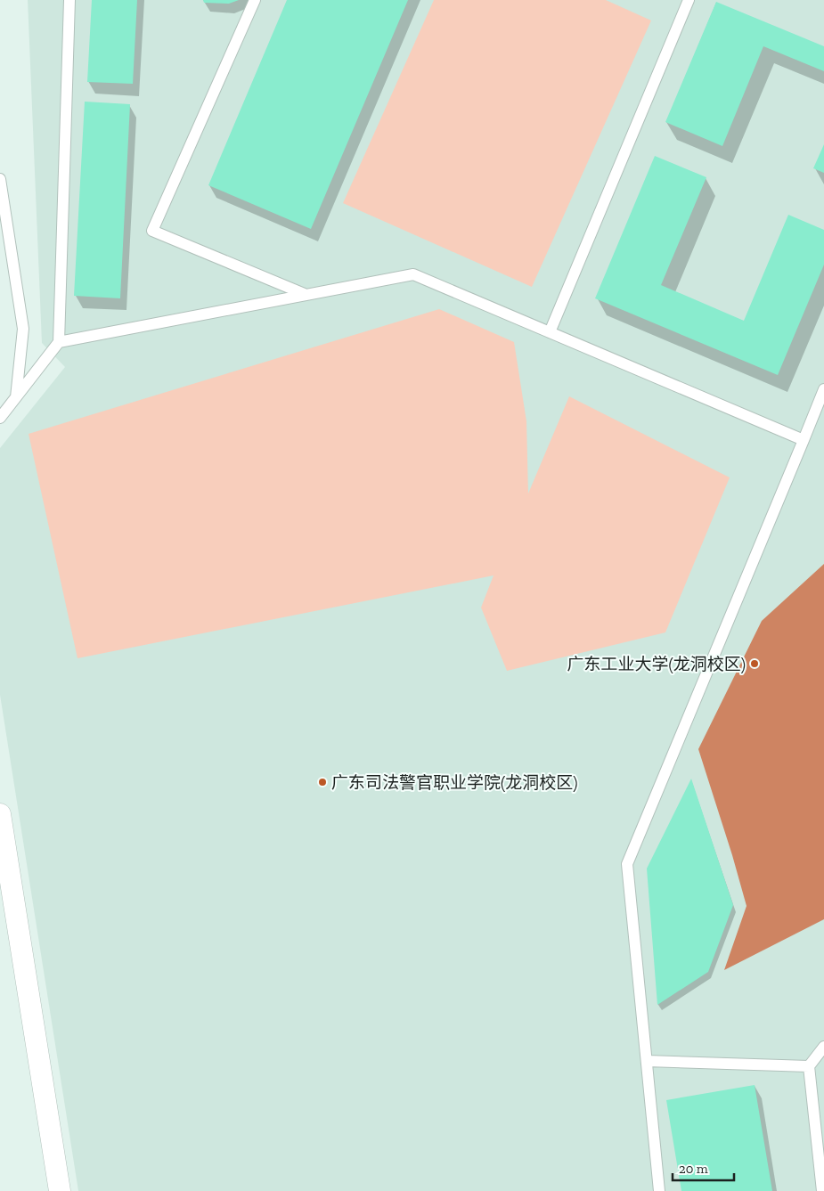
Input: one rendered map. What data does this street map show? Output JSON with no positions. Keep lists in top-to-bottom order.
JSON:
{
  "places": ["广东工业大学(龙洞校区)", "广东司法警官职业学院(龙洞校区)"],
  "scale_bar": "20 m"
}
